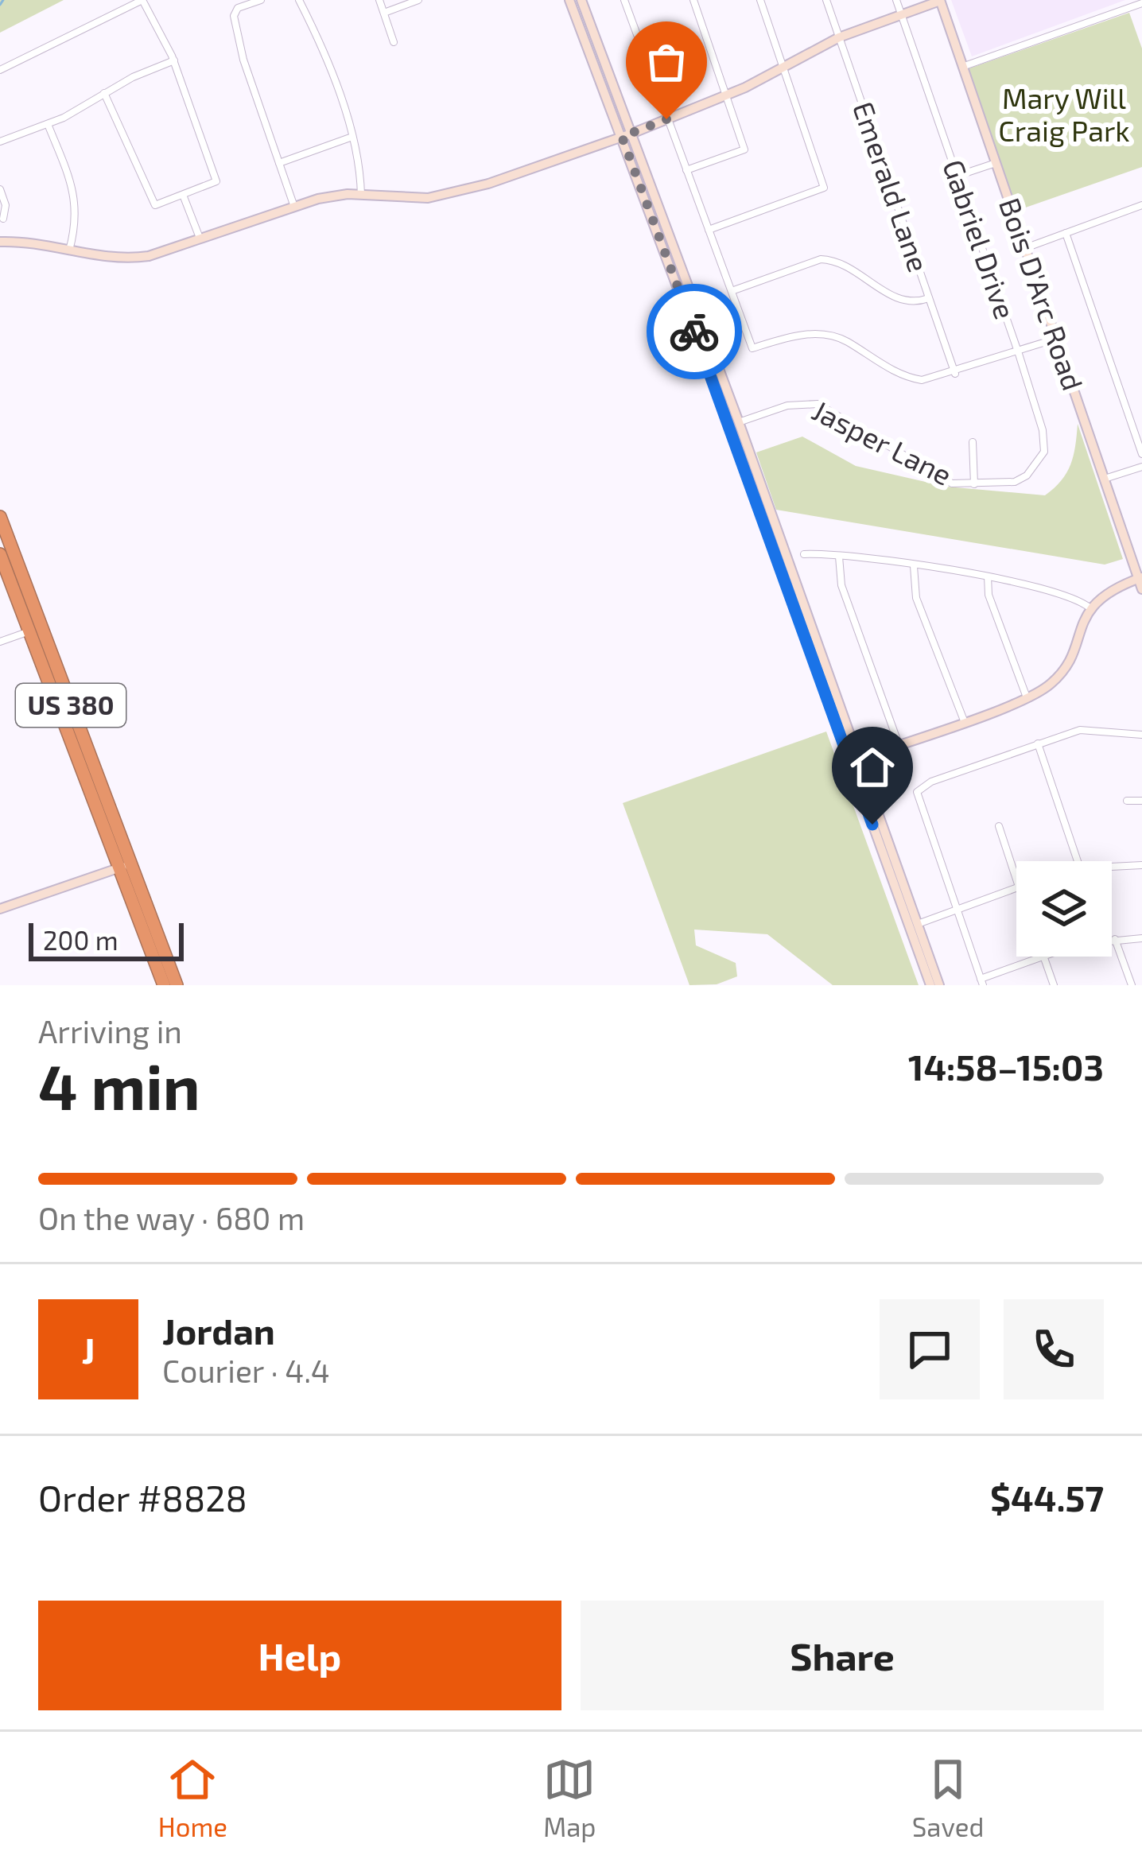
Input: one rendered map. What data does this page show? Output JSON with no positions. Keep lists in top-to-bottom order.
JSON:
{
  "streets": {
    "highway": ["US 380"],
    "street": [
      "Emerald Lane",
      "Gabriel Drive",
      "Bois D'Arc Road",
      "Jasper Lane"
    ]
  },
  "crossings": [
    ["Gabriel Drive", "Jasper Lane"]
  ],
  "parks": ["Mary Will Craig Park"],
  "scale_bar": "200 m",
  "page": {
    "scale": "200 m",
    "heading": ["4 min", "Arriving in", "14:58–15:03"],
    "panel": [
      "Jordan",
      "Courier · 4.4",
      "Order #8828",
      "$44.57"
    ],
    "bar": "On the way · 680 m",
    "round": "J",
    "buttons": ["Help", "Share"],
    "tabs": ["Home", "Map", "Saved"]
  }
}
